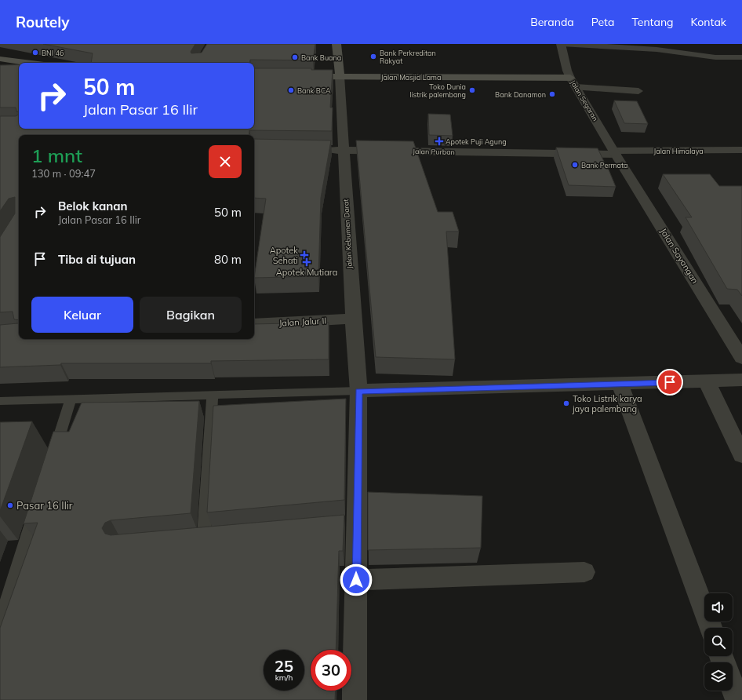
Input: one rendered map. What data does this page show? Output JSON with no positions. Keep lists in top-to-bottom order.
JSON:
{
  "streets": {
    "main road": ["Jalan Masjid Lama"],
    "street": [
      "Jalan Segaran",
      "Jalan Himalaya",
      "Jalan Purban",
      "Jalan Kebumen Darat",
      "Jalan Sayangan",
      "Jalan Jalur II"
    ]
  },
  "crossings": [
    ["Jalan Masjid Lama", "Jalan Segaran"],
    ["Jalan Masjid Lama", "Jalan Kebumen Darat"],
    ["Jalan Segaran", "Jalan Himalaya"],
    ["Jalan Segaran", "Jalan Purban"],
    ["Jalan Segaran", "Jalan Sayangan"],
    ["Jalan Himalaya", "Jalan Purban"],
    ["Jalan Himalaya", "Jalan Sayangan"],
    ["Jalan Purban", "Jalan Kebumen Darat"],
    ["Jalan Purban", "Jalan Sayangan"],
    ["Jalan Kebumen Darat", "Jalan Jalur II"]
  ],
  "places": {
    "other": [
      "BNI 46",
      "Bank Perkreditan Rakyat",
      "Bank Buana",
      "Bank BCA",
      "Toko Dunia listrik palembang",
      "Bank Danamon",
      "Bank Permata",
      "Toko Listrik karya jaya palembang",
      "Pasar 16 Ilir"
    ],
    "health": ["Apotek Puji Agung", "Apotek Sehati", "Apotek Mutiara"]
  },
  "page": {
    "header": "Routely",
    "nav": [
      "Beranda",
      "Peta",
      "Tentang",
      "Kontak"
    ],
    "turn": ["50 m", "Jalan Pasar 16 Ilir"],
    "heading": ["1 mnt", "130 m · 09:47"],
    "list": [
      {
        "name": "Belok kanan",
        "note": "Jalan Pasar 16 Ilir",
        "value": "50 m"
      },
      {
        "name": "Tiba di tujuan",
        "value": "80 m"
      }
    ],
    "buttons": ["Keluar", "Bagikan"],
    "speed": "25 km/h",
    "limit": "30"
  }
}
